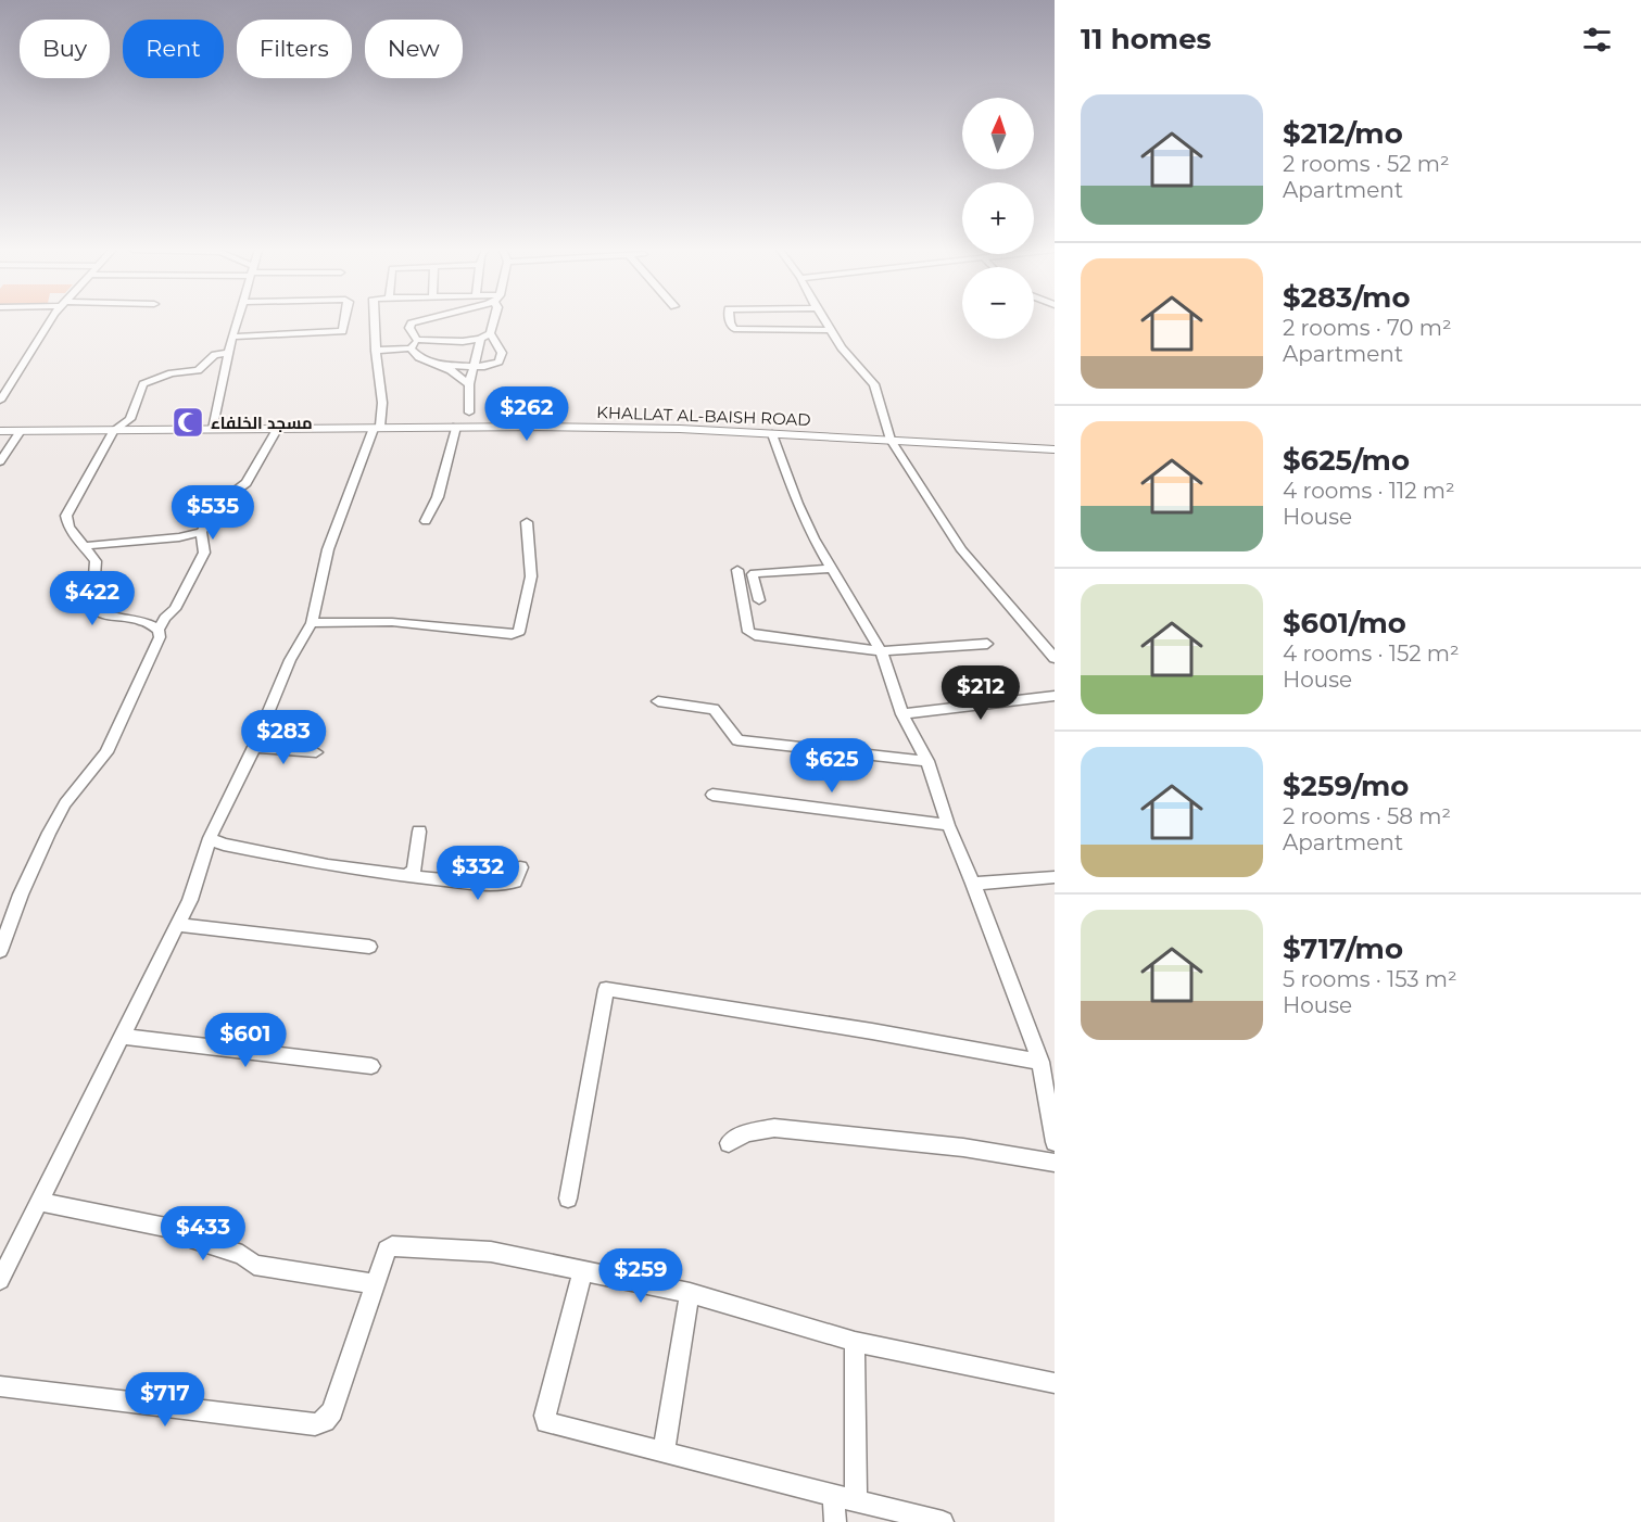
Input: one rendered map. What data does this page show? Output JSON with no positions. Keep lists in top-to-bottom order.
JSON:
{
  "streets": {
    "street": ["KHALLAT AL-BAISH ROAD"]
  },
  "places": {
    "mosque": ["مسجد الخلفاء"]
  },
  "north": "top",
  "page": {
    "heading": "11 homes",
    "chip": [
      "Buy",
      "Rent",
      "Filters",
      "New"
    ],
    "list": [
      {
        "name": "$212/mo",
        "note": "2 rooms · 52 m² · Apartment"
      },
      {
        "name": "$283/mo",
        "note": "2 rooms · 70 m² · Apartment"
      },
      {
        "name": "$625/mo",
        "note": "4 rooms · 112 m² · House"
      },
      {
        "name": "$601/mo",
        "note": "4 rooms · 152 m² · House"
      },
      {
        "name": "$259/mo",
        "note": "2 rooms · 58 m² · Apartment"
      },
      {
        "name": "$717/mo",
        "note": "5 rooms · 153 m² · House"
      }
    ],
    "map_buttons": ["+", "−"],
    "price": [
      "$262",
      "$535",
      "$422",
      "$212",
      "$283",
      "$625",
      "$332",
      "$601",
      "$433",
      "$259",
      "$717"
    ]
  }
}
